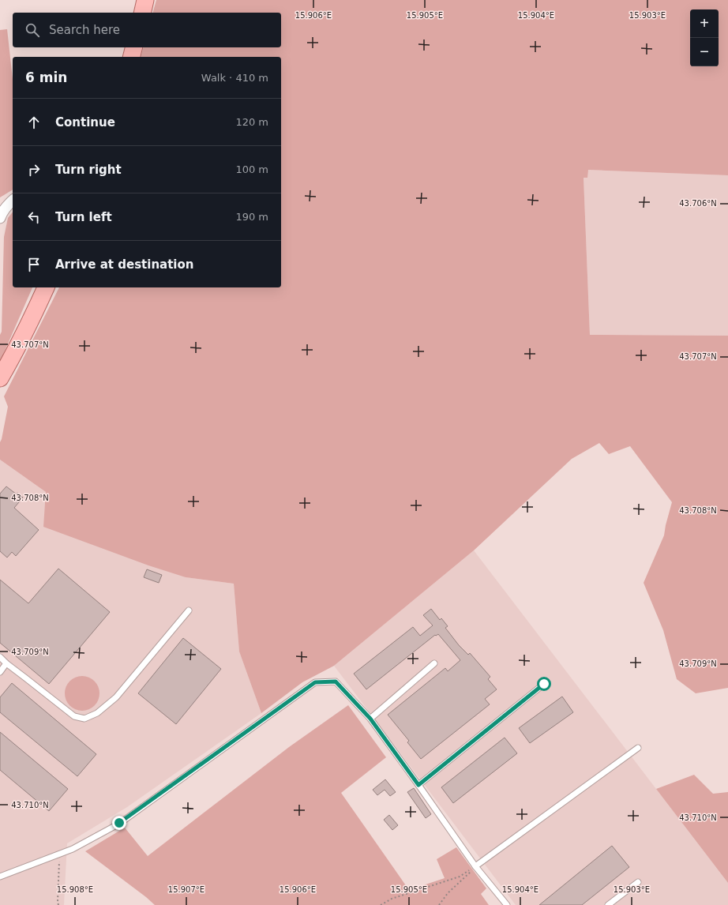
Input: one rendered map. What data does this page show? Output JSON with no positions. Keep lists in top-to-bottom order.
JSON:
{
  "page": {
    "map_buttons": ["+", "−"],
    "search": "Search here",
    "heading": ["6 min", "Walk · 410 m"],
    "list": [
      ["Continue", "120 m"],
      ["Turn right", "100 m"],
      ["Turn left", "190 m"],
      "Arrive at destination"
    ]
  },
  "coordinates": [
    "15.906°E",
    "15.905°E",
    "15.904°E",
    "15.903°E",
    "43.706°N",
    "43.707°N",
    "43.708°N",
    "43.709°N",
    "43.710°N",
    "15.908°E",
    "15.907°E"
  ]
}
